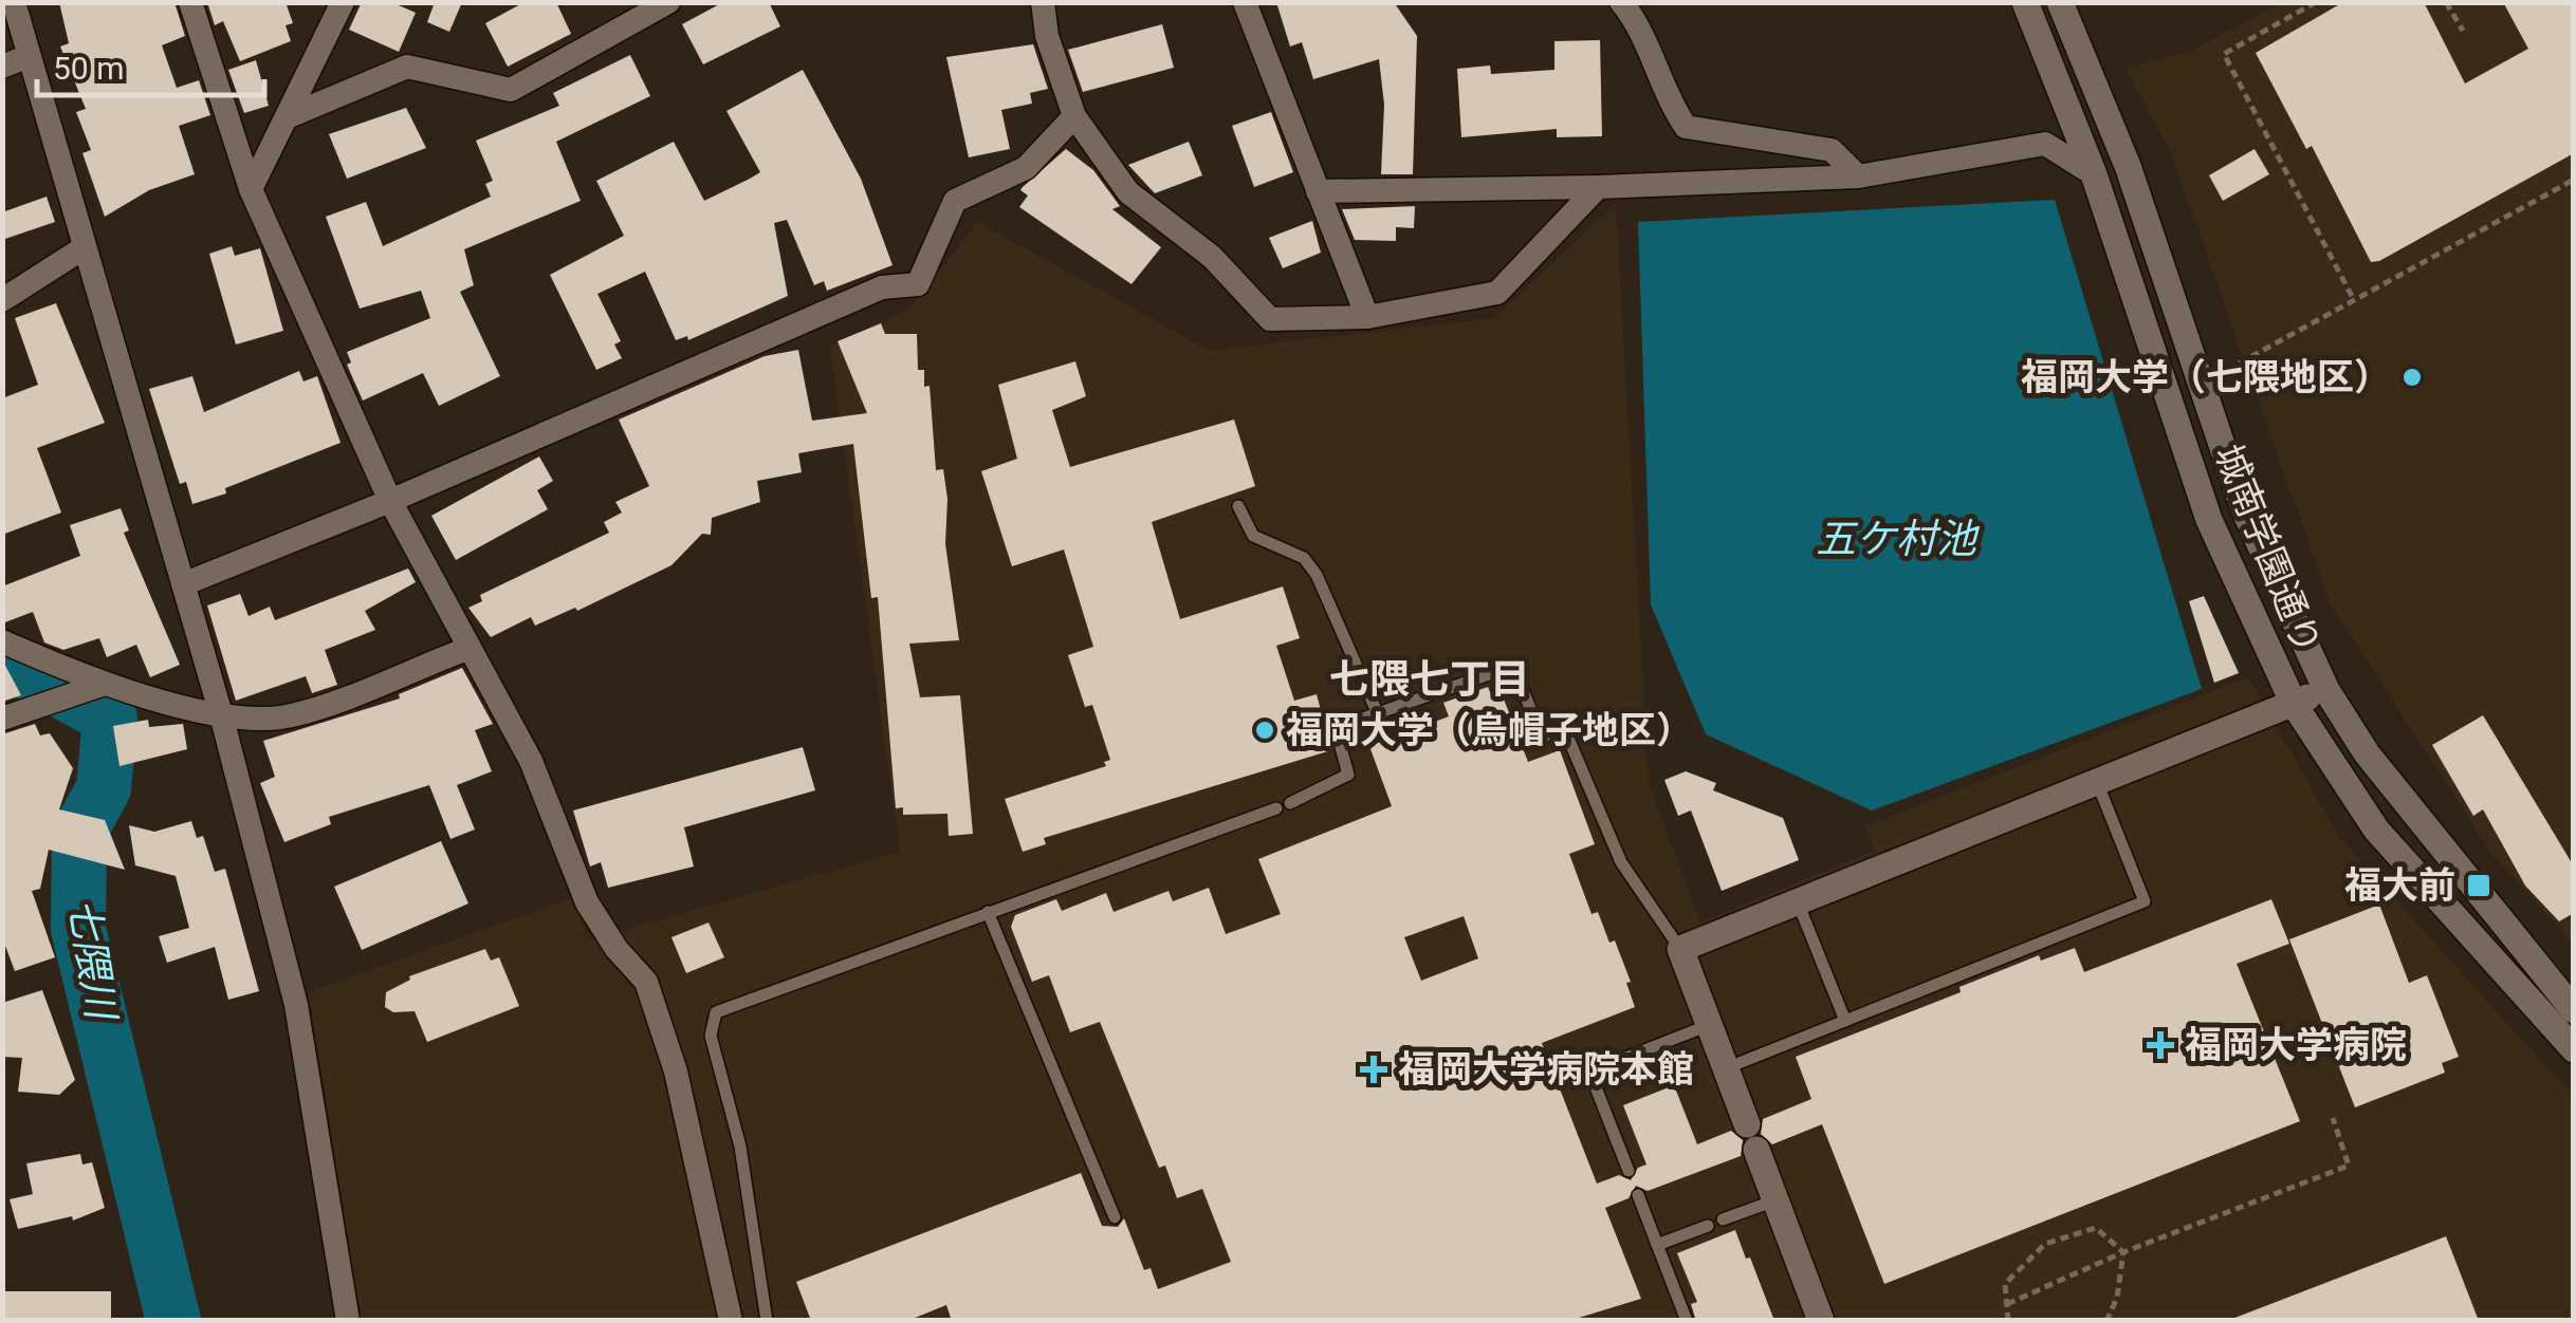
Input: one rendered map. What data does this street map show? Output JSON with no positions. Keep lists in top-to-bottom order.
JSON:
{
  "streets": {
    "street": ["城南学園通り"]
  },
  "districts": ["七隈七丁目"],
  "water": ["五ケ村池", "七隈川"],
  "places": {
    "other": ["福岡大学（七隈地区）", "福岡大学（烏帽子地区）"],
    "transit": ["福大前"],
    "health": ["福岡大学病院", "福岡大学病院本館"]
  },
  "scale_bar": "50 m"
}
